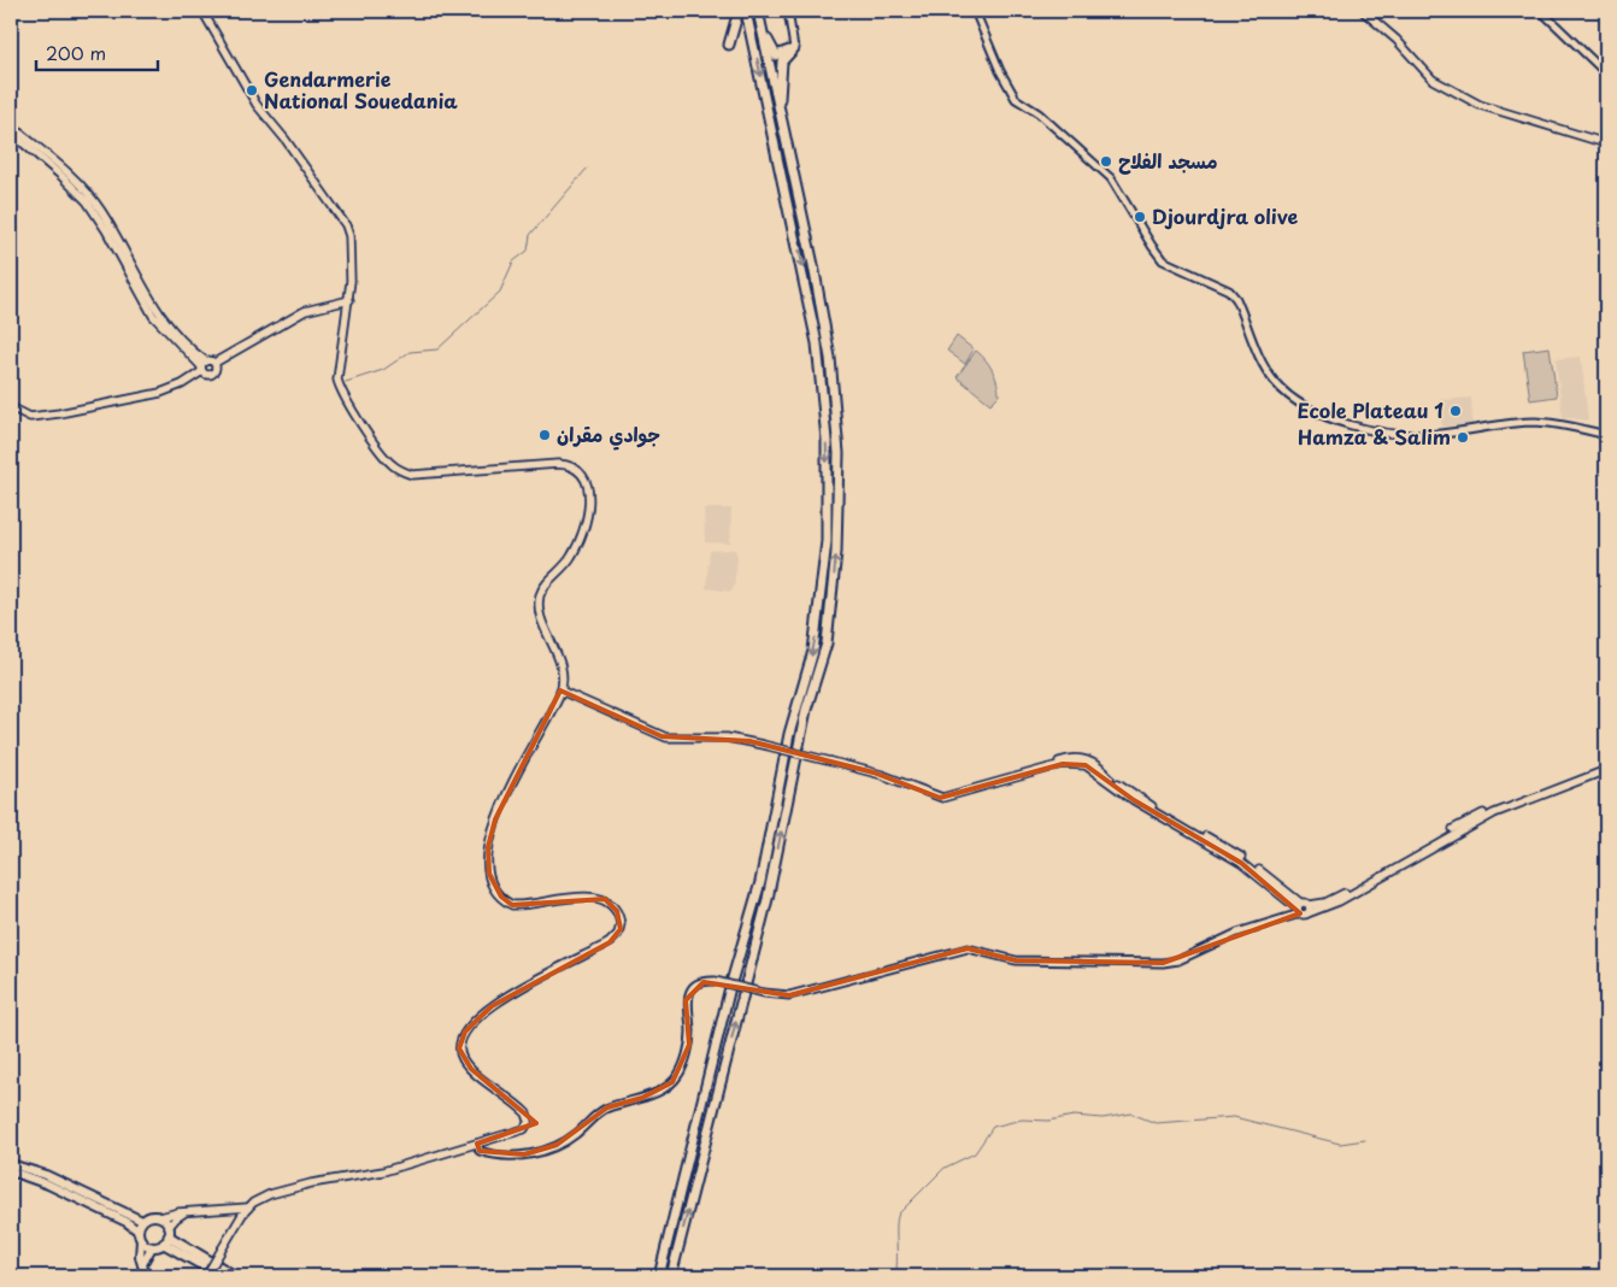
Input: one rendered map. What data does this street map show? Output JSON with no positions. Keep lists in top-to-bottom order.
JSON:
{
  "places": [
    "Gendarmerie National Souedania",
    "مسجد الفلاح",
    "Djourdjra olive",
    "Ecole Plateau 1",
    "جوادي مقران",
    "Hamza & Salim"
  ],
  "scale_bar": "200 m"
}
